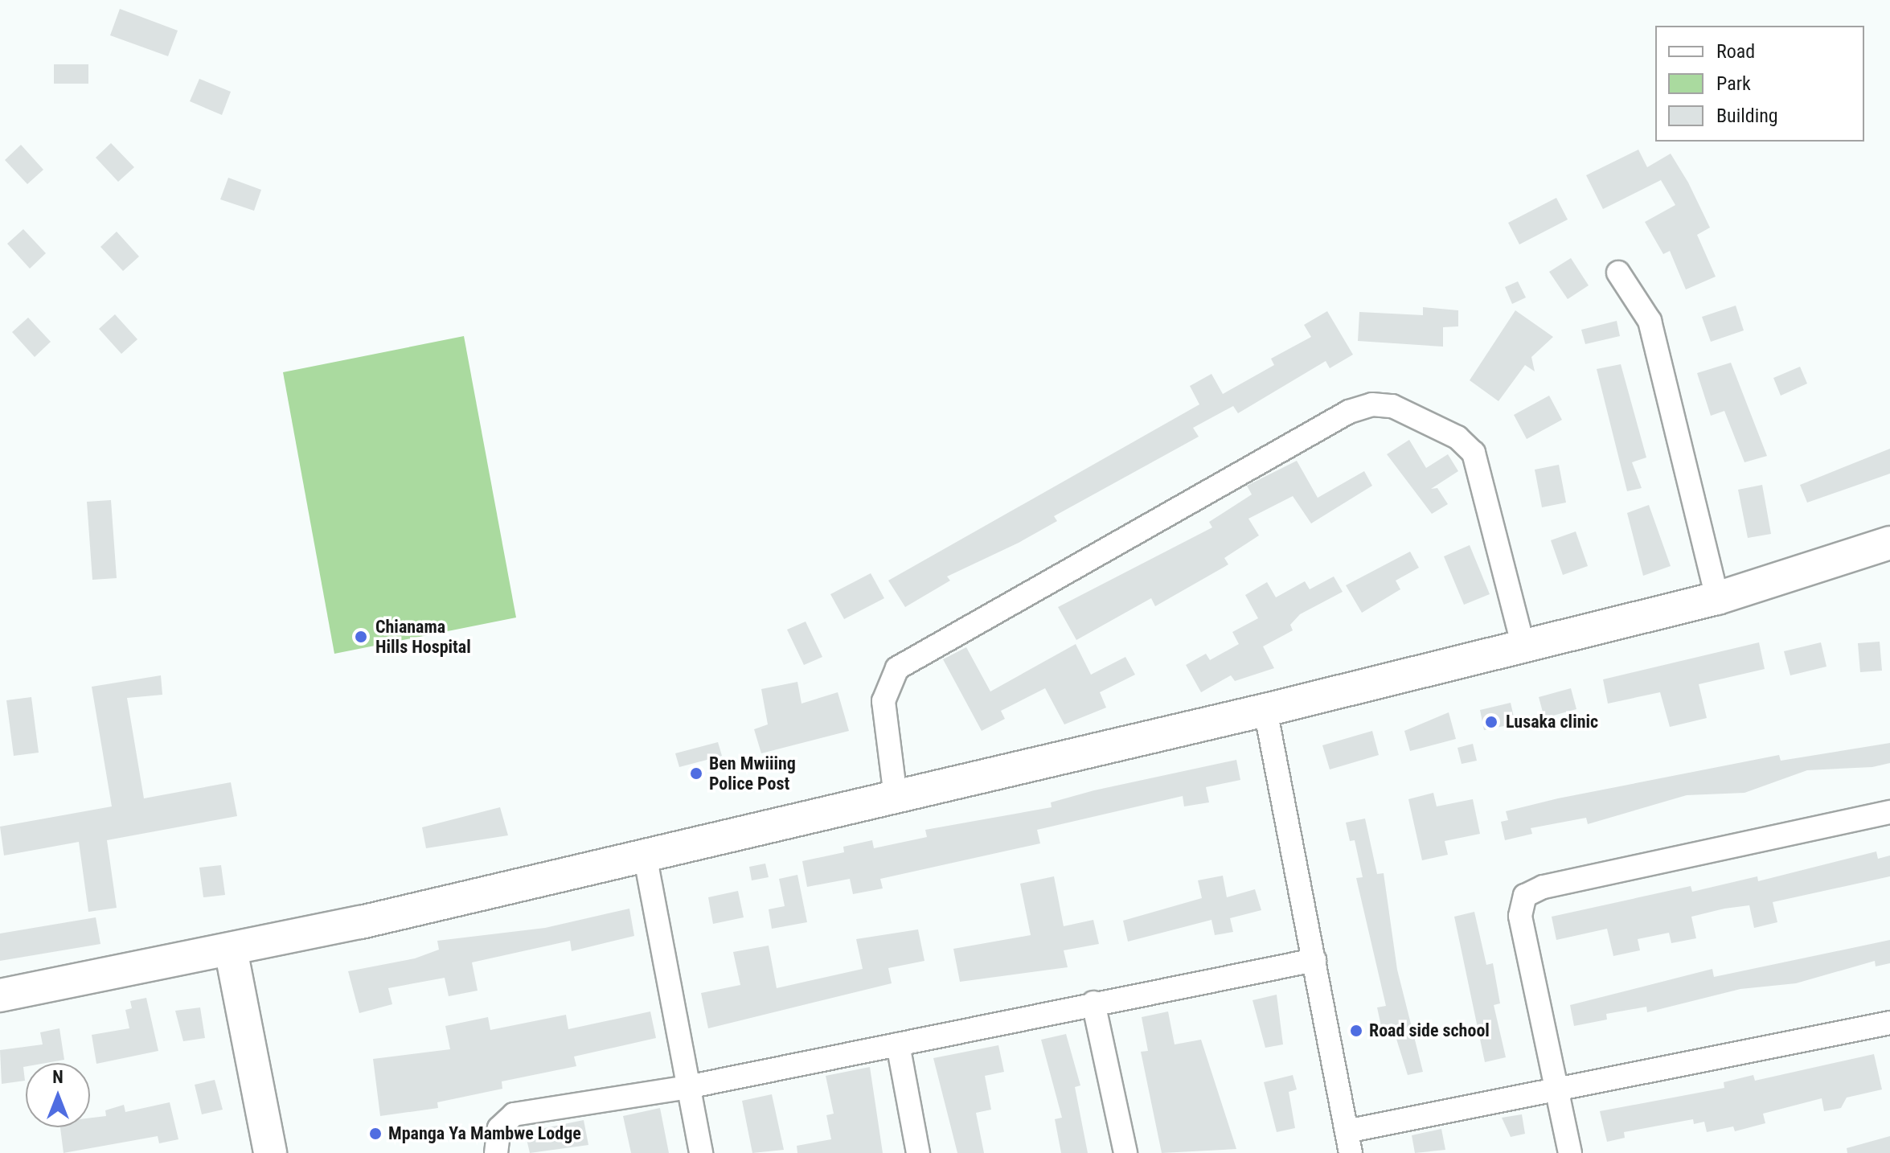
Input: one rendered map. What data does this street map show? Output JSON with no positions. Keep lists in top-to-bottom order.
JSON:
{
  "places": [
    "Chianama Hills Hospital",
    "Lusaka clinic",
    "Ben Mwiiing Police Post",
    "Road side school",
    "Mpanga Ya Mambwe Lodge"
  ],
  "legend": ["Road", "Park", "Building"],
  "north": "top"
}
